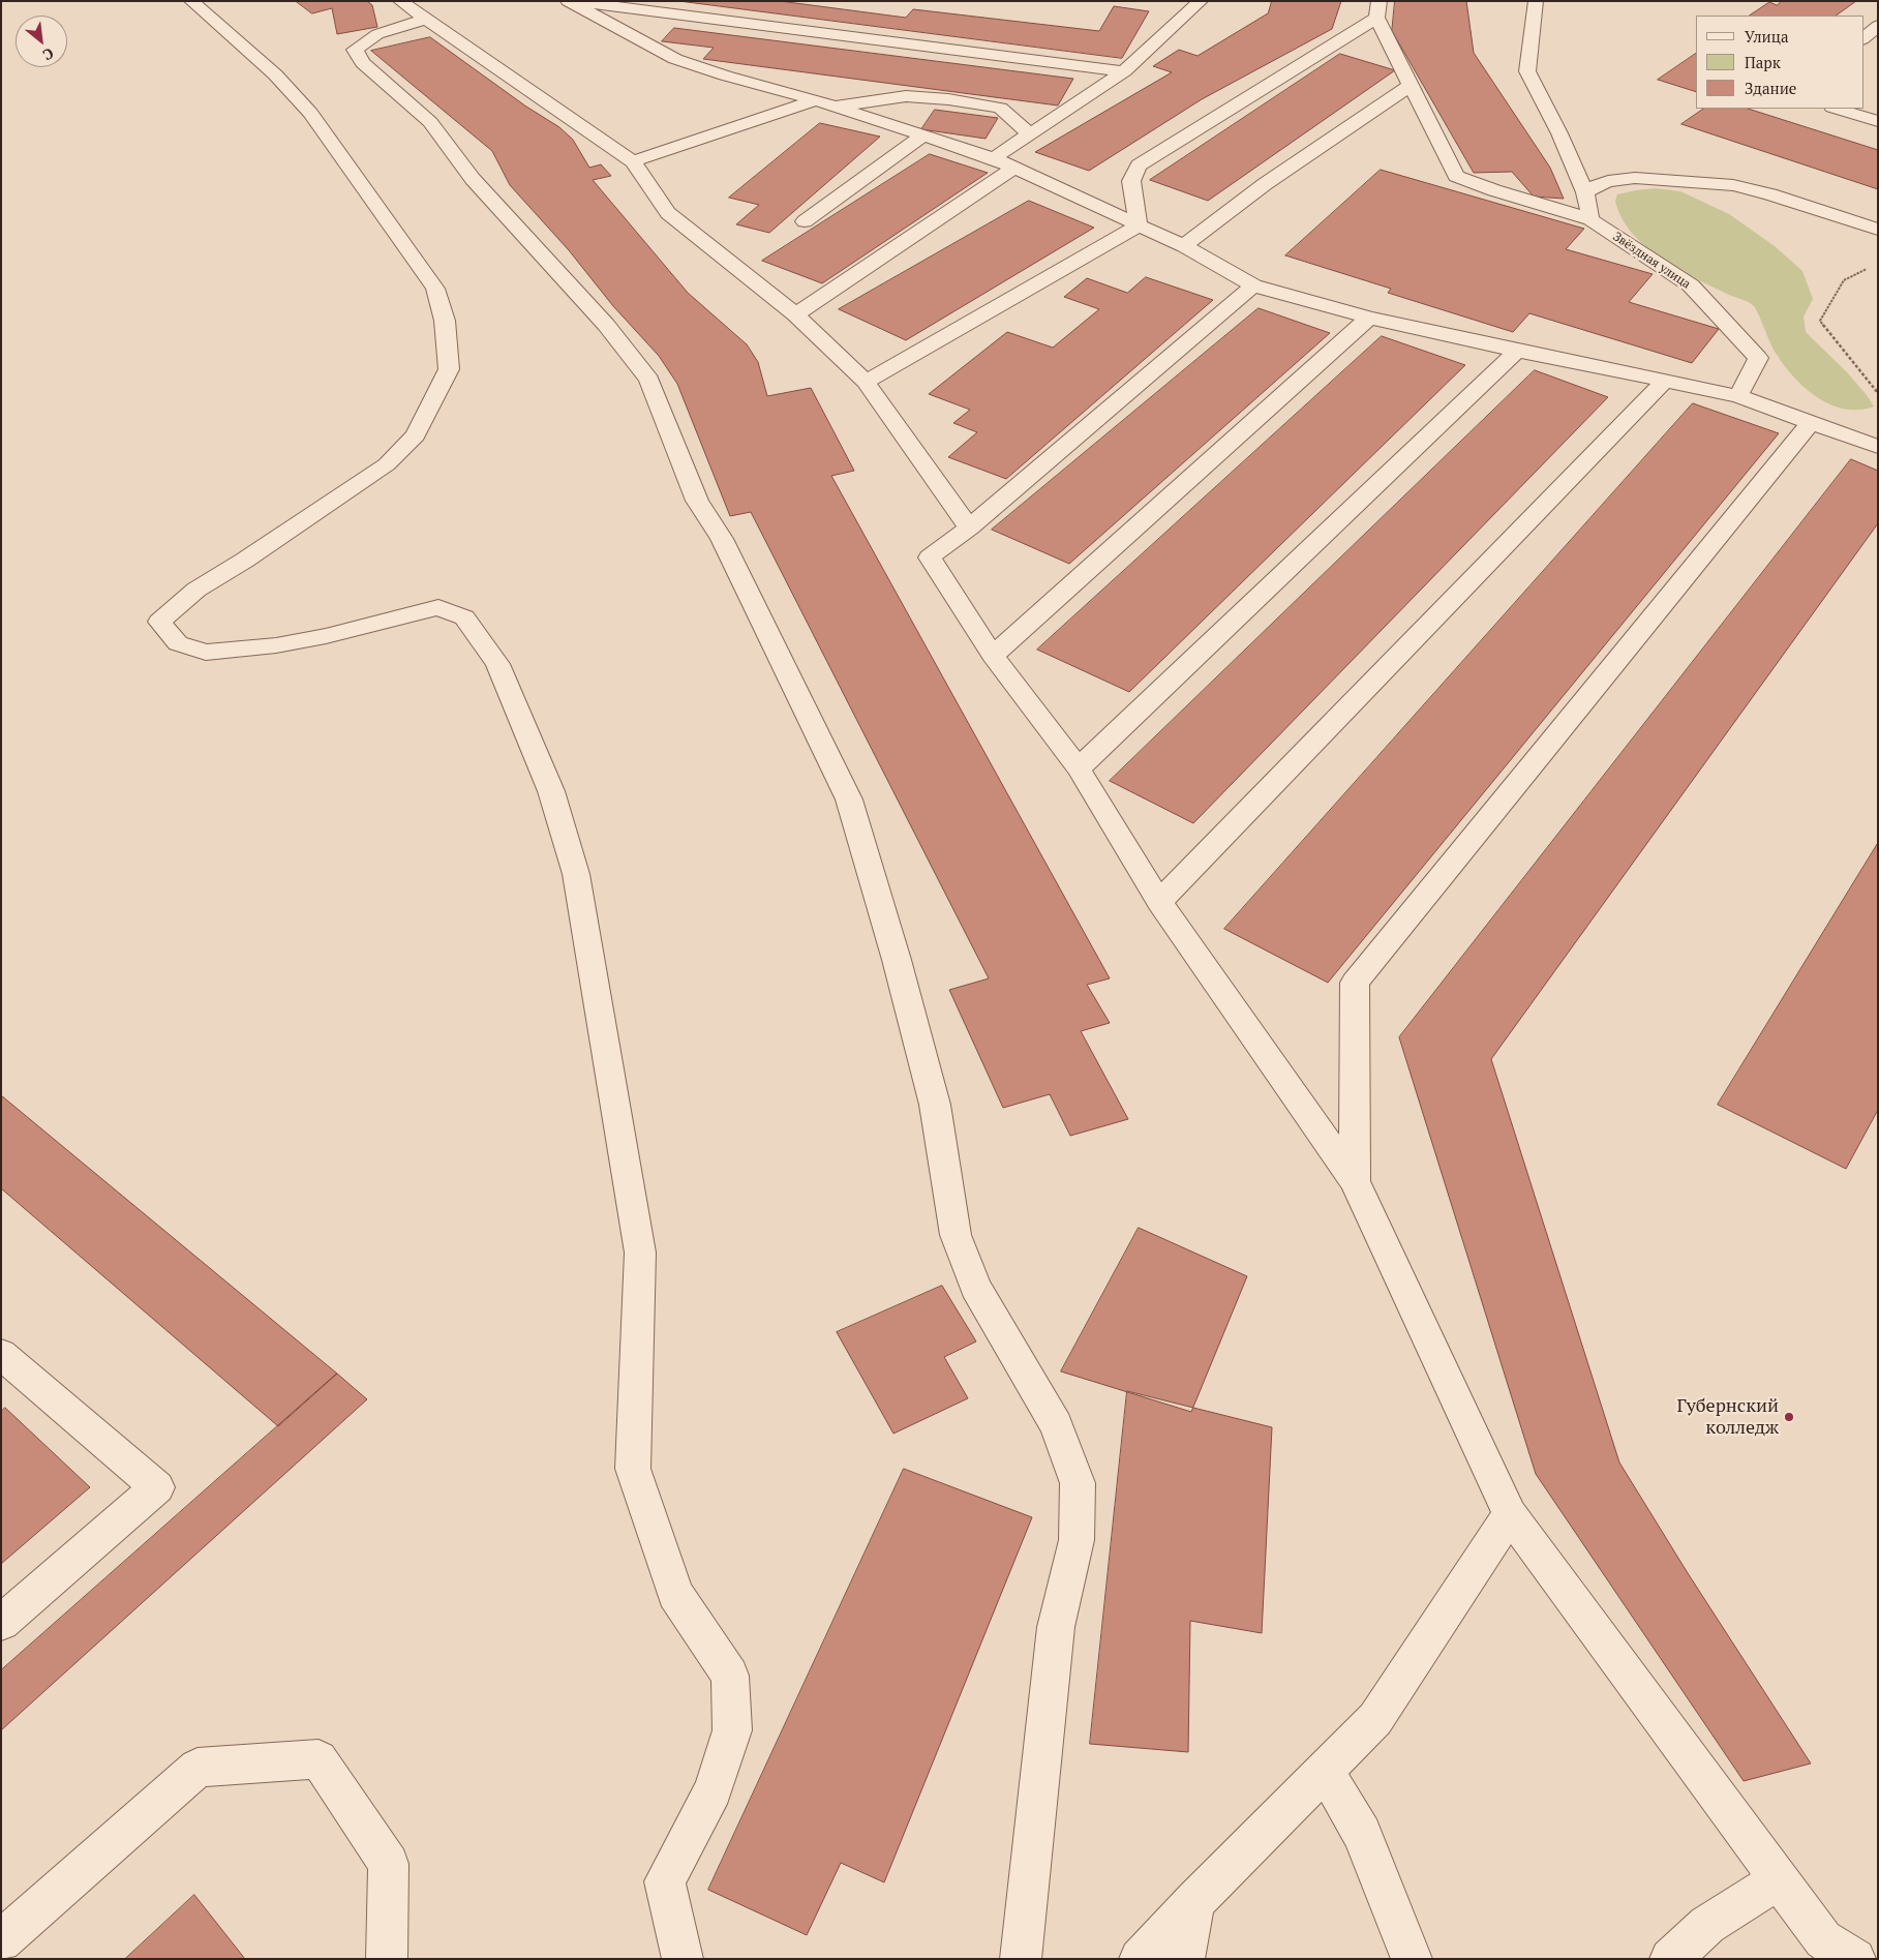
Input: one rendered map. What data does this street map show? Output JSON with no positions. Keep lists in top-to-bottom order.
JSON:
{
  "streets": {
    "street": ["Звёздная улица"]
  },
  "places": ["Губернский колледж"],
  "legend": ["Улица", "Парк", "Здание"],
  "north": "bottom right"
}
